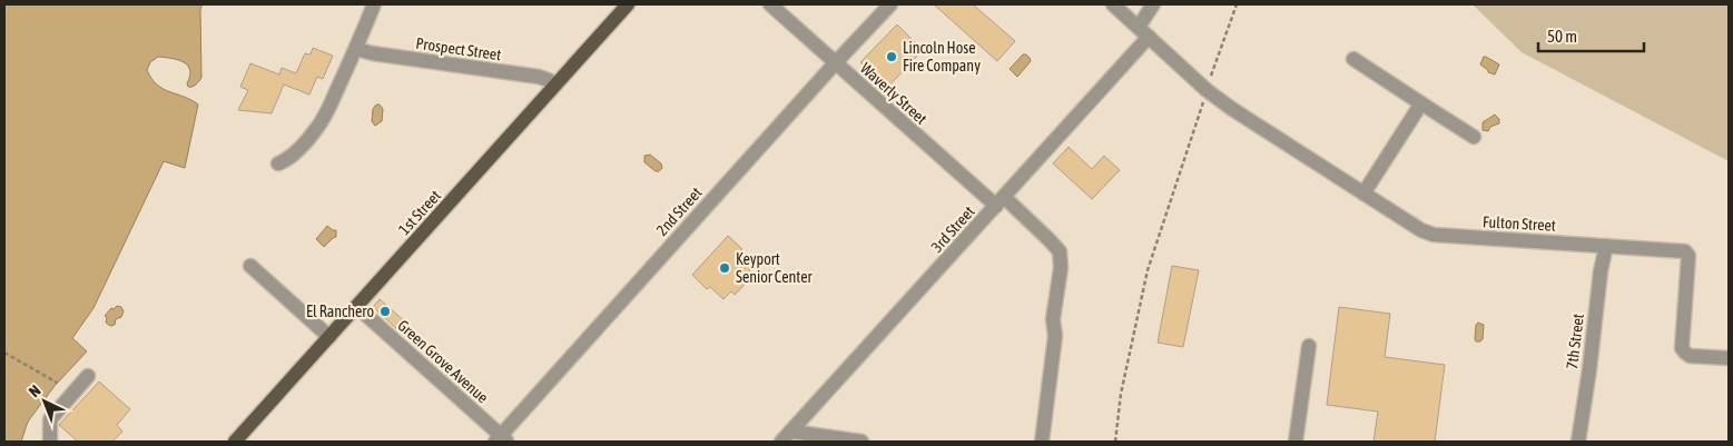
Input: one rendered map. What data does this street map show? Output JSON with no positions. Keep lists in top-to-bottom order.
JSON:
{
  "streets": {
    "main road": ["1st Street"],
    "street": [
      "Prospect Street",
      "Waverly Street",
      "2nd Street",
      "Fulton Street",
      "3rd Street",
      "7th Street",
      "Green Grove Avenue"
    ]
  },
  "crossings": [
    ["Prospect Street", "1st Street"],
    ["Waverly Street", "2nd Street"],
    ["Waverly Street", "3rd Street"],
    ["2nd Street", "Green Grove Avenue"],
    ["1st Street", "Green Grove Avenue"],
    ["Fulton Street", "3rd Street"],
    ["Fulton Street", "7th Street"]
  ],
  "places": ["Lincoln Hose Fire Company", "Keyport Senior Center", "El Ranchero"],
  "scale_bar": "50 m",
  "north": "top left"
}
